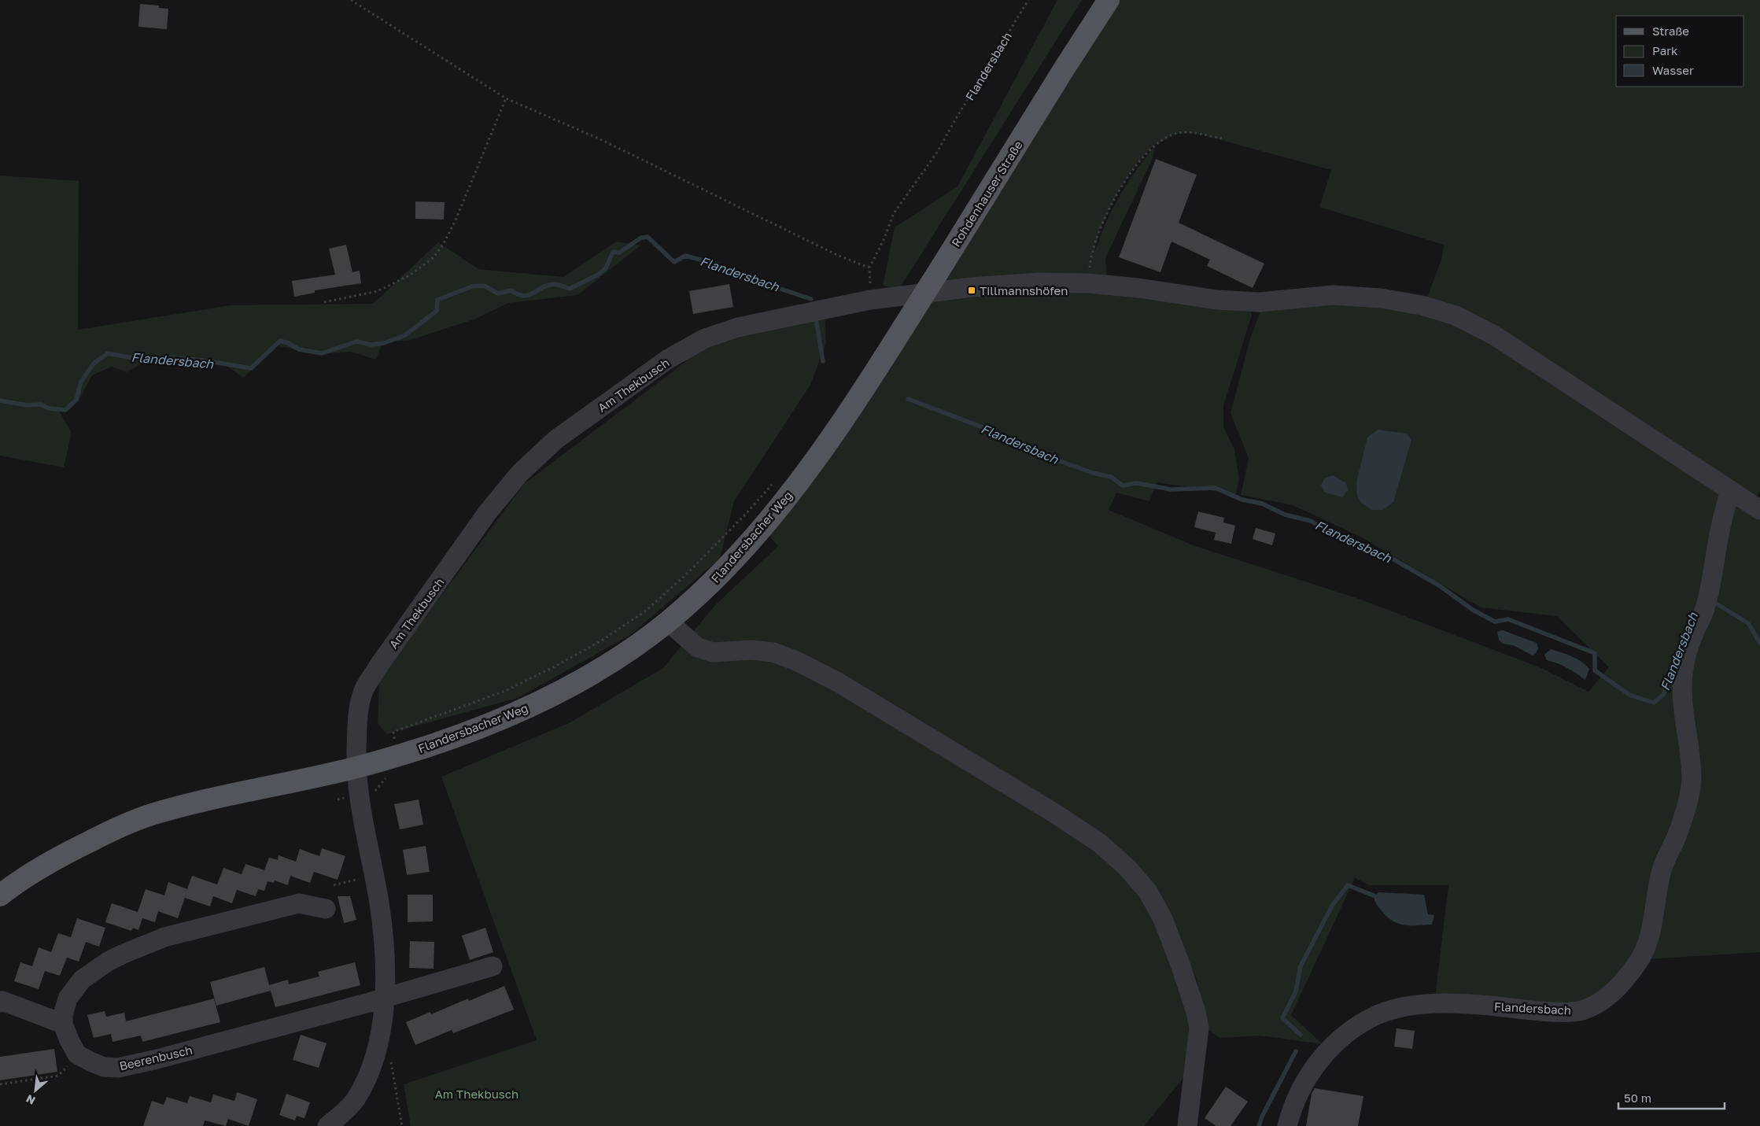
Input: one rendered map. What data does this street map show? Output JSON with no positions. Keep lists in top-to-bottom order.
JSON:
{
  "streets": {
    "main road": ["Rohdenhauser Straße", "Flandersbacher Weg"],
    "street": ["Flandersbach", "Am Thekbusch", "Beerenbusch"]
  },
  "crossings": [
    ["Flandersbach", "Am Thekbusch"],
    ["Rohdenhauser Straße", "Flandersbacher Weg"],
    ["Am Thekbusch", "Flandersbacher Weg"],
    ["Am Thekbusch", "Beerenbusch"]
  ],
  "water": ["Flandersbach"],
  "parks": ["Am Thekbusch"],
  "places": {
    "transit": ["Tillmannshöfen"]
  },
  "legend": ["Straße", "Park", "Wasser"],
  "scale_bar": "50 m",
  "north": "bottom left"
}
